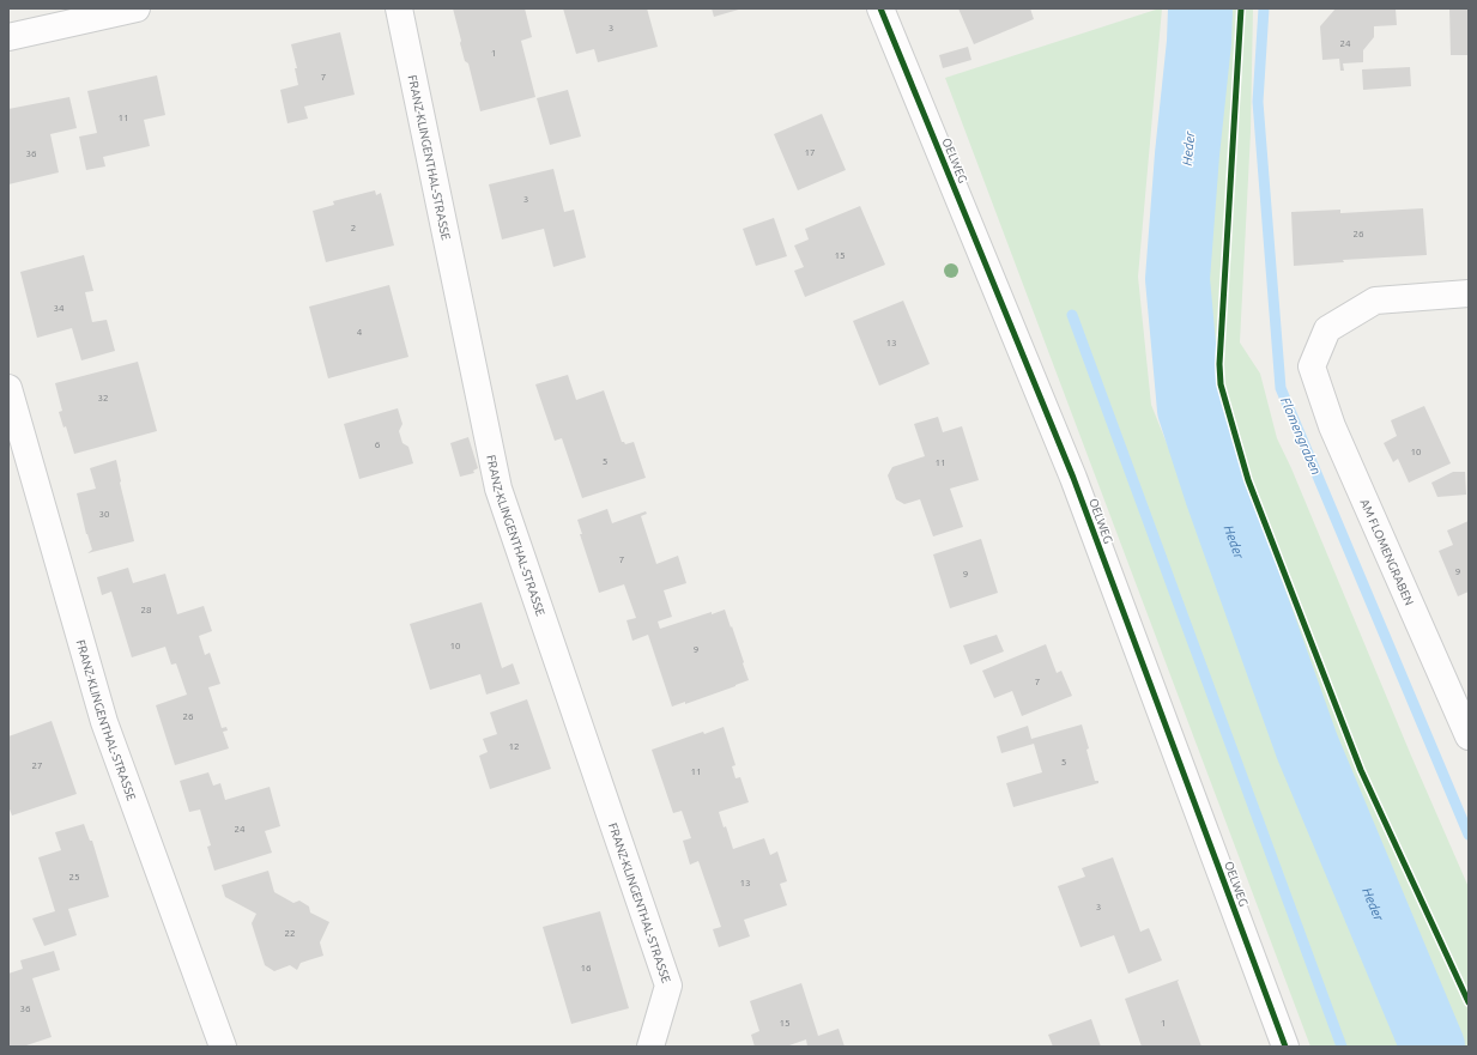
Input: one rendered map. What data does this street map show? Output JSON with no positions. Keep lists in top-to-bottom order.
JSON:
{
  "streets": {
    "street": ["FRANZ-KLINGENTHAL-STRASSE", "OELWEG", "AM FLOMENGRABEN"]
  },
  "water": ["Heder", "Flomengraben"],
  "house_numbers": [
    "3",
    "24",
    "1",
    "7",
    "11",
    "17",
    "36",
    "3",
    "2",
    "26",
    "15",
    "34",
    "4",
    "13",
    "32",
    "6",
    "10",
    "5",
    "11",
    "30",
    "7",
    "9",
    "9",
    "28",
    "10",
    "9",
    "7",
    "26",
    "12",
    "5",
    "27",
    "11",
    "24",
    "25",
    "13",
    "3",
    "22",
    "16",
    "36",
    "15",
    "1"
  ]
}
